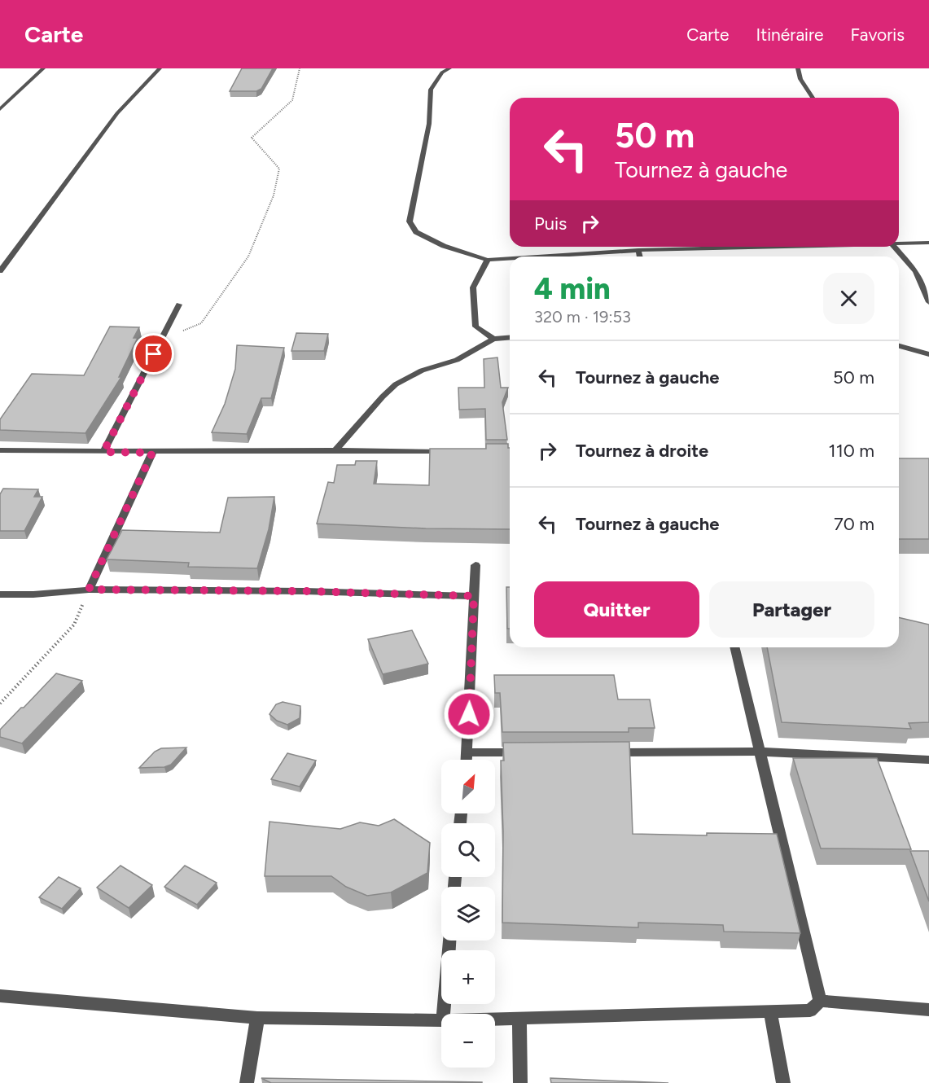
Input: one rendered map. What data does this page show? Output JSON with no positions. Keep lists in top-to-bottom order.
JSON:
{
  "north": "top right",
  "page": {
    "header": "Carte",
    "nav": ["Carte", "Itinéraire", "Favoris"],
    "turn": ["50 m", "Tournez à gauche"],
    "then": "Puis",
    "heading": ["4 min", "320 m · 19:53"],
    "list": [
      {
        "name": "Tournez à gauche",
        "value": "50 m"
      },
      {
        "name": "Tournez à droite",
        "value": "110 m"
      },
      {
        "name": "Tournez à gauche",
        "value": "70 m"
      }
    ],
    "buttons": ["Quitter", "Partager"],
    "map_buttons": ["+", "−"]
  }
}
